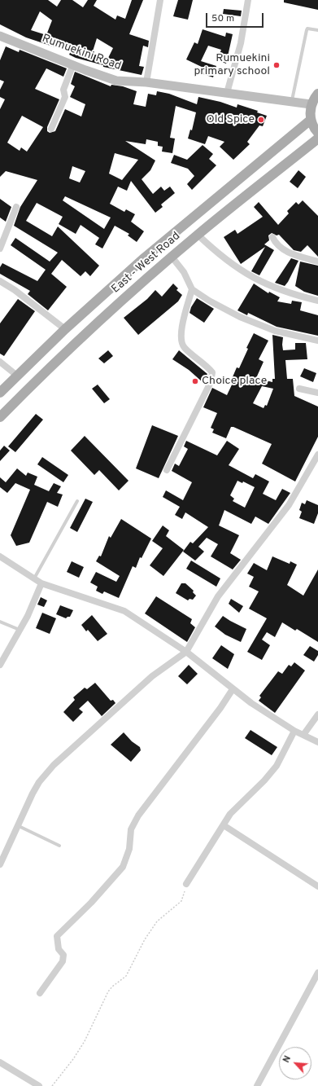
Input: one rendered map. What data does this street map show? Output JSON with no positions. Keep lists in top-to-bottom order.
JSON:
{
  "streets": {
    "main road": ["East - West Road"],
    "street": ["Rumuekini Road"]
  },
  "places": ["Rumuekini primary school", "Old Spice", "Choice place"],
  "scale_bar": "50 m",
  "north": "top left"
}
